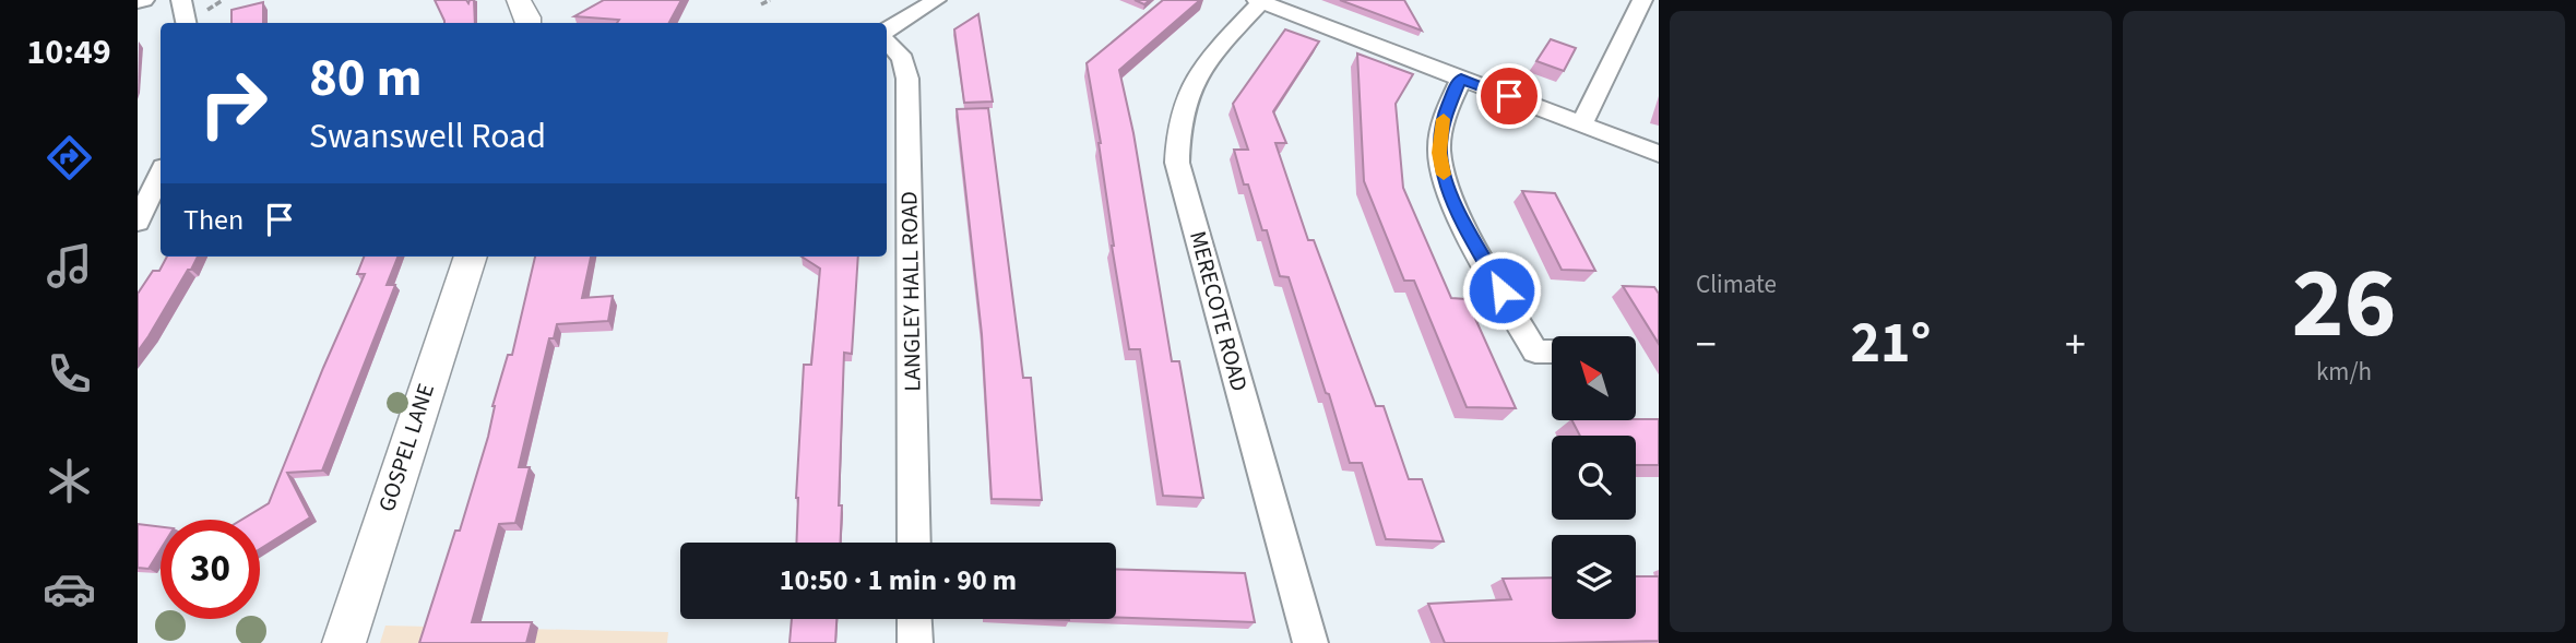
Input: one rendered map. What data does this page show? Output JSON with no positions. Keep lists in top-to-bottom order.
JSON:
{
  "streets": {
    "street": ["LANGLEY HALL ROAD", "MERECOTE ROAD", "GOSPEL LANE"]
  },
  "north": "top left",
  "page": {
    "tabs": "10:49",
    "tile": [
      "Climate",
      ["26", "km/h"]
    ],
    "turn": ["80 m", "Swanswell Road"],
    "then": "Then",
    "heat": ["−", "21°", "+"],
    "limit": "30",
    "trip": "10:50 · 1 min · 90 m"
  }
}
